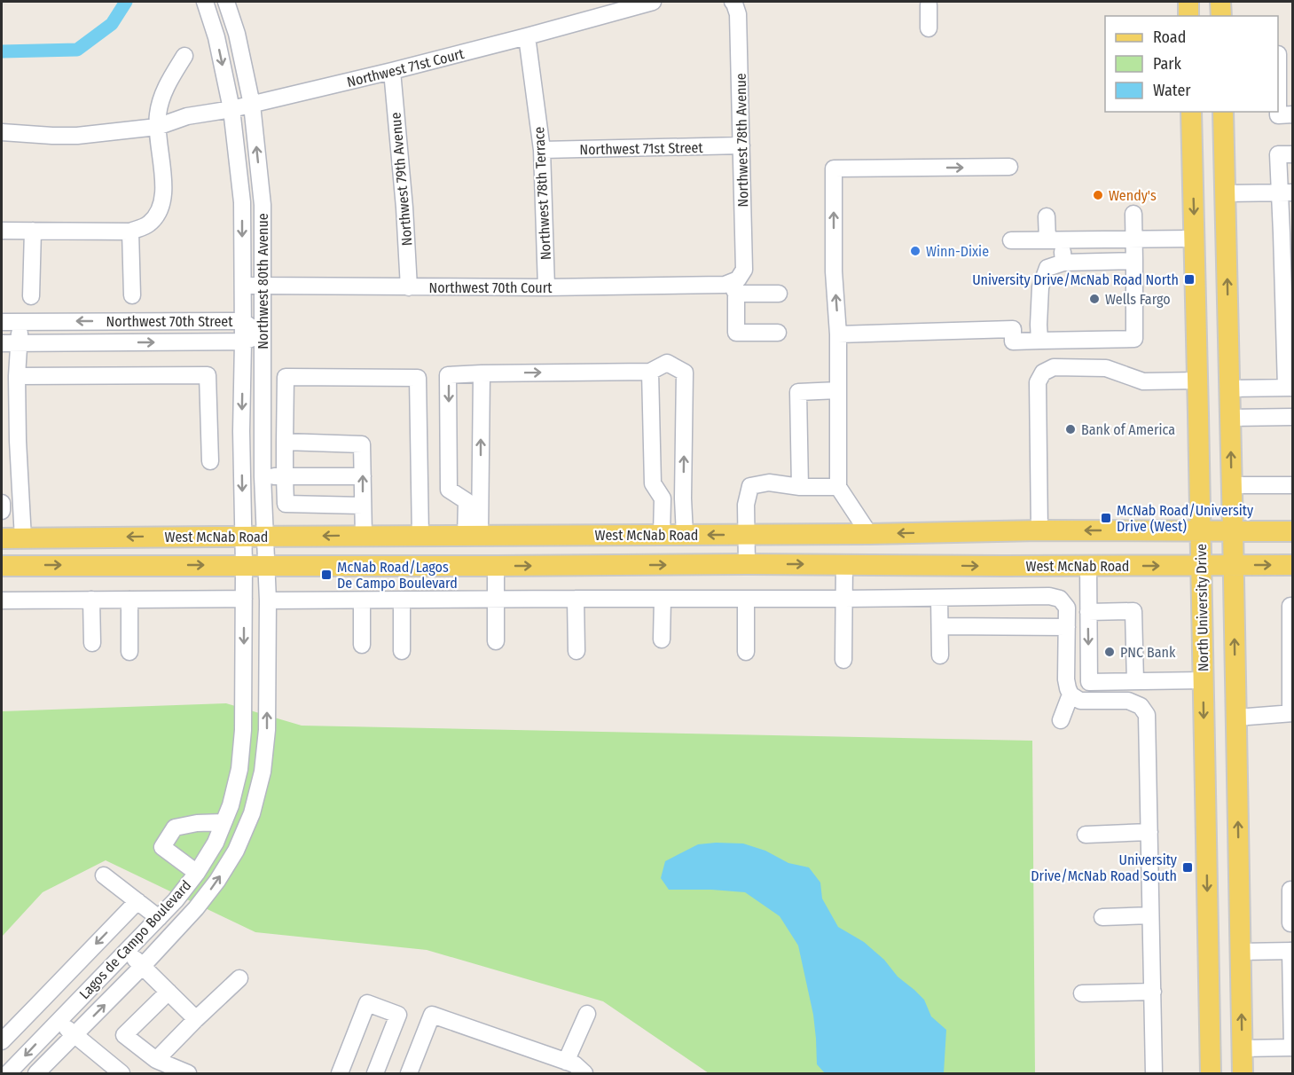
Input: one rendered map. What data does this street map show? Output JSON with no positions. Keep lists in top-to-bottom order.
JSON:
{
  "streets": {
    "main road": ["West McNab Road", "North University Drive"],
    "street": [
      "Northwest 71st Court",
      "Northwest 78th Avenue",
      "Northwest 71st Street",
      "Northwest 79th Avenue",
      "Northwest 78th Terrace",
      "Northwest 80th Avenue",
      "Northwest 70th Court",
      "Northwest 70th Street",
      "Lagos de Campo Boulevard"
    ]
  },
  "crossings": [
    ["Northwest 71st Court", "Northwest 79th Avenue"],
    ["Northwest 71st Court", "Northwest 78th Terrace"],
    ["Northwest 71st Court", "Northwest 80th Avenue"],
    ["Northwest 78th Avenue", "Northwest 71st Street"],
    ["Northwest 78th Avenue", "Northwest 70th Court"],
    ["Northwest 71st Street", "Northwest 78th Terrace"],
    ["Northwest 79th Avenue", "Northwest 70th Court"],
    ["Northwest 78th Terrace", "Northwest 70th Court"],
    ["Northwest 80th Avenue", "Northwest 70th Court"],
    ["Northwest 80th Avenue", "Northwest 70th Street"],
    ["Northwest 80th Avenue", "West McNab Road"],
    ["Northwest 80th Avenue", "Lagos de Campo Boulevard"],
    ["West McNab Road", "North University Drive"],
    ["West McNab Road", "Lagos de Campo Boulevard"]
  ],
  "places": {
    "other": [
      "Wendy's",
      "Winn-Dixie",
      "Wells Fargo",
      "Bank of America",
      "PNC Bank"
    ],
    "transit": [
      "University Drive/McNab Road North",
      "McNab Road/University Drive (West)",
      "McNab Road/Lagos De Campo Boulevard",
      "University Drive/McNab Road South"
    ]
  },
  "legend": ["Road", "Park", "Water"]
}
